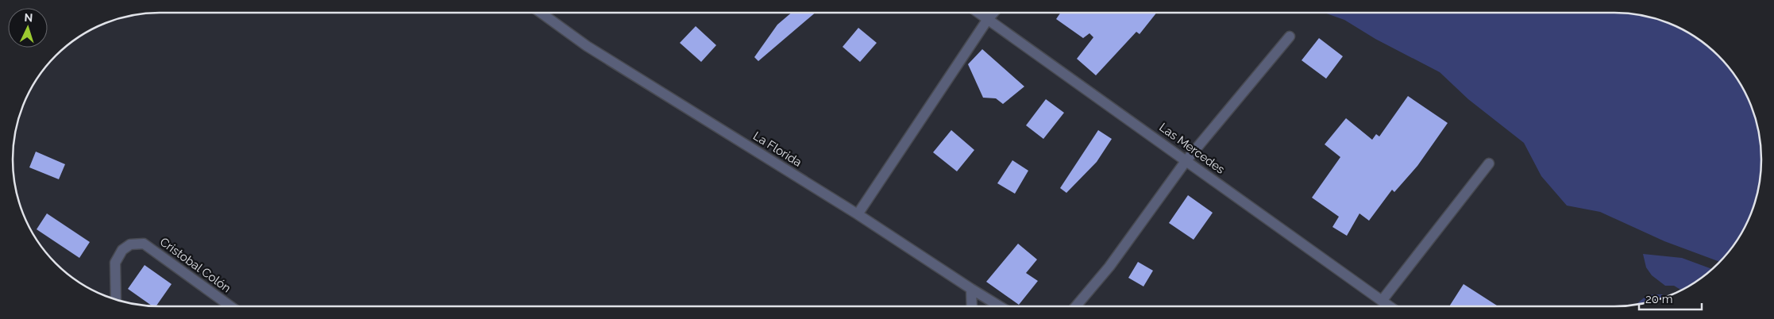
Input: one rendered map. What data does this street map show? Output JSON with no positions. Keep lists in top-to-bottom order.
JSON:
{
  "streets": {
    "street": ["Las Mercedes", "La Florida", "Cristobal Colón"]
  },
  "scale_bar": "20 m",
  "north": "top"
}
